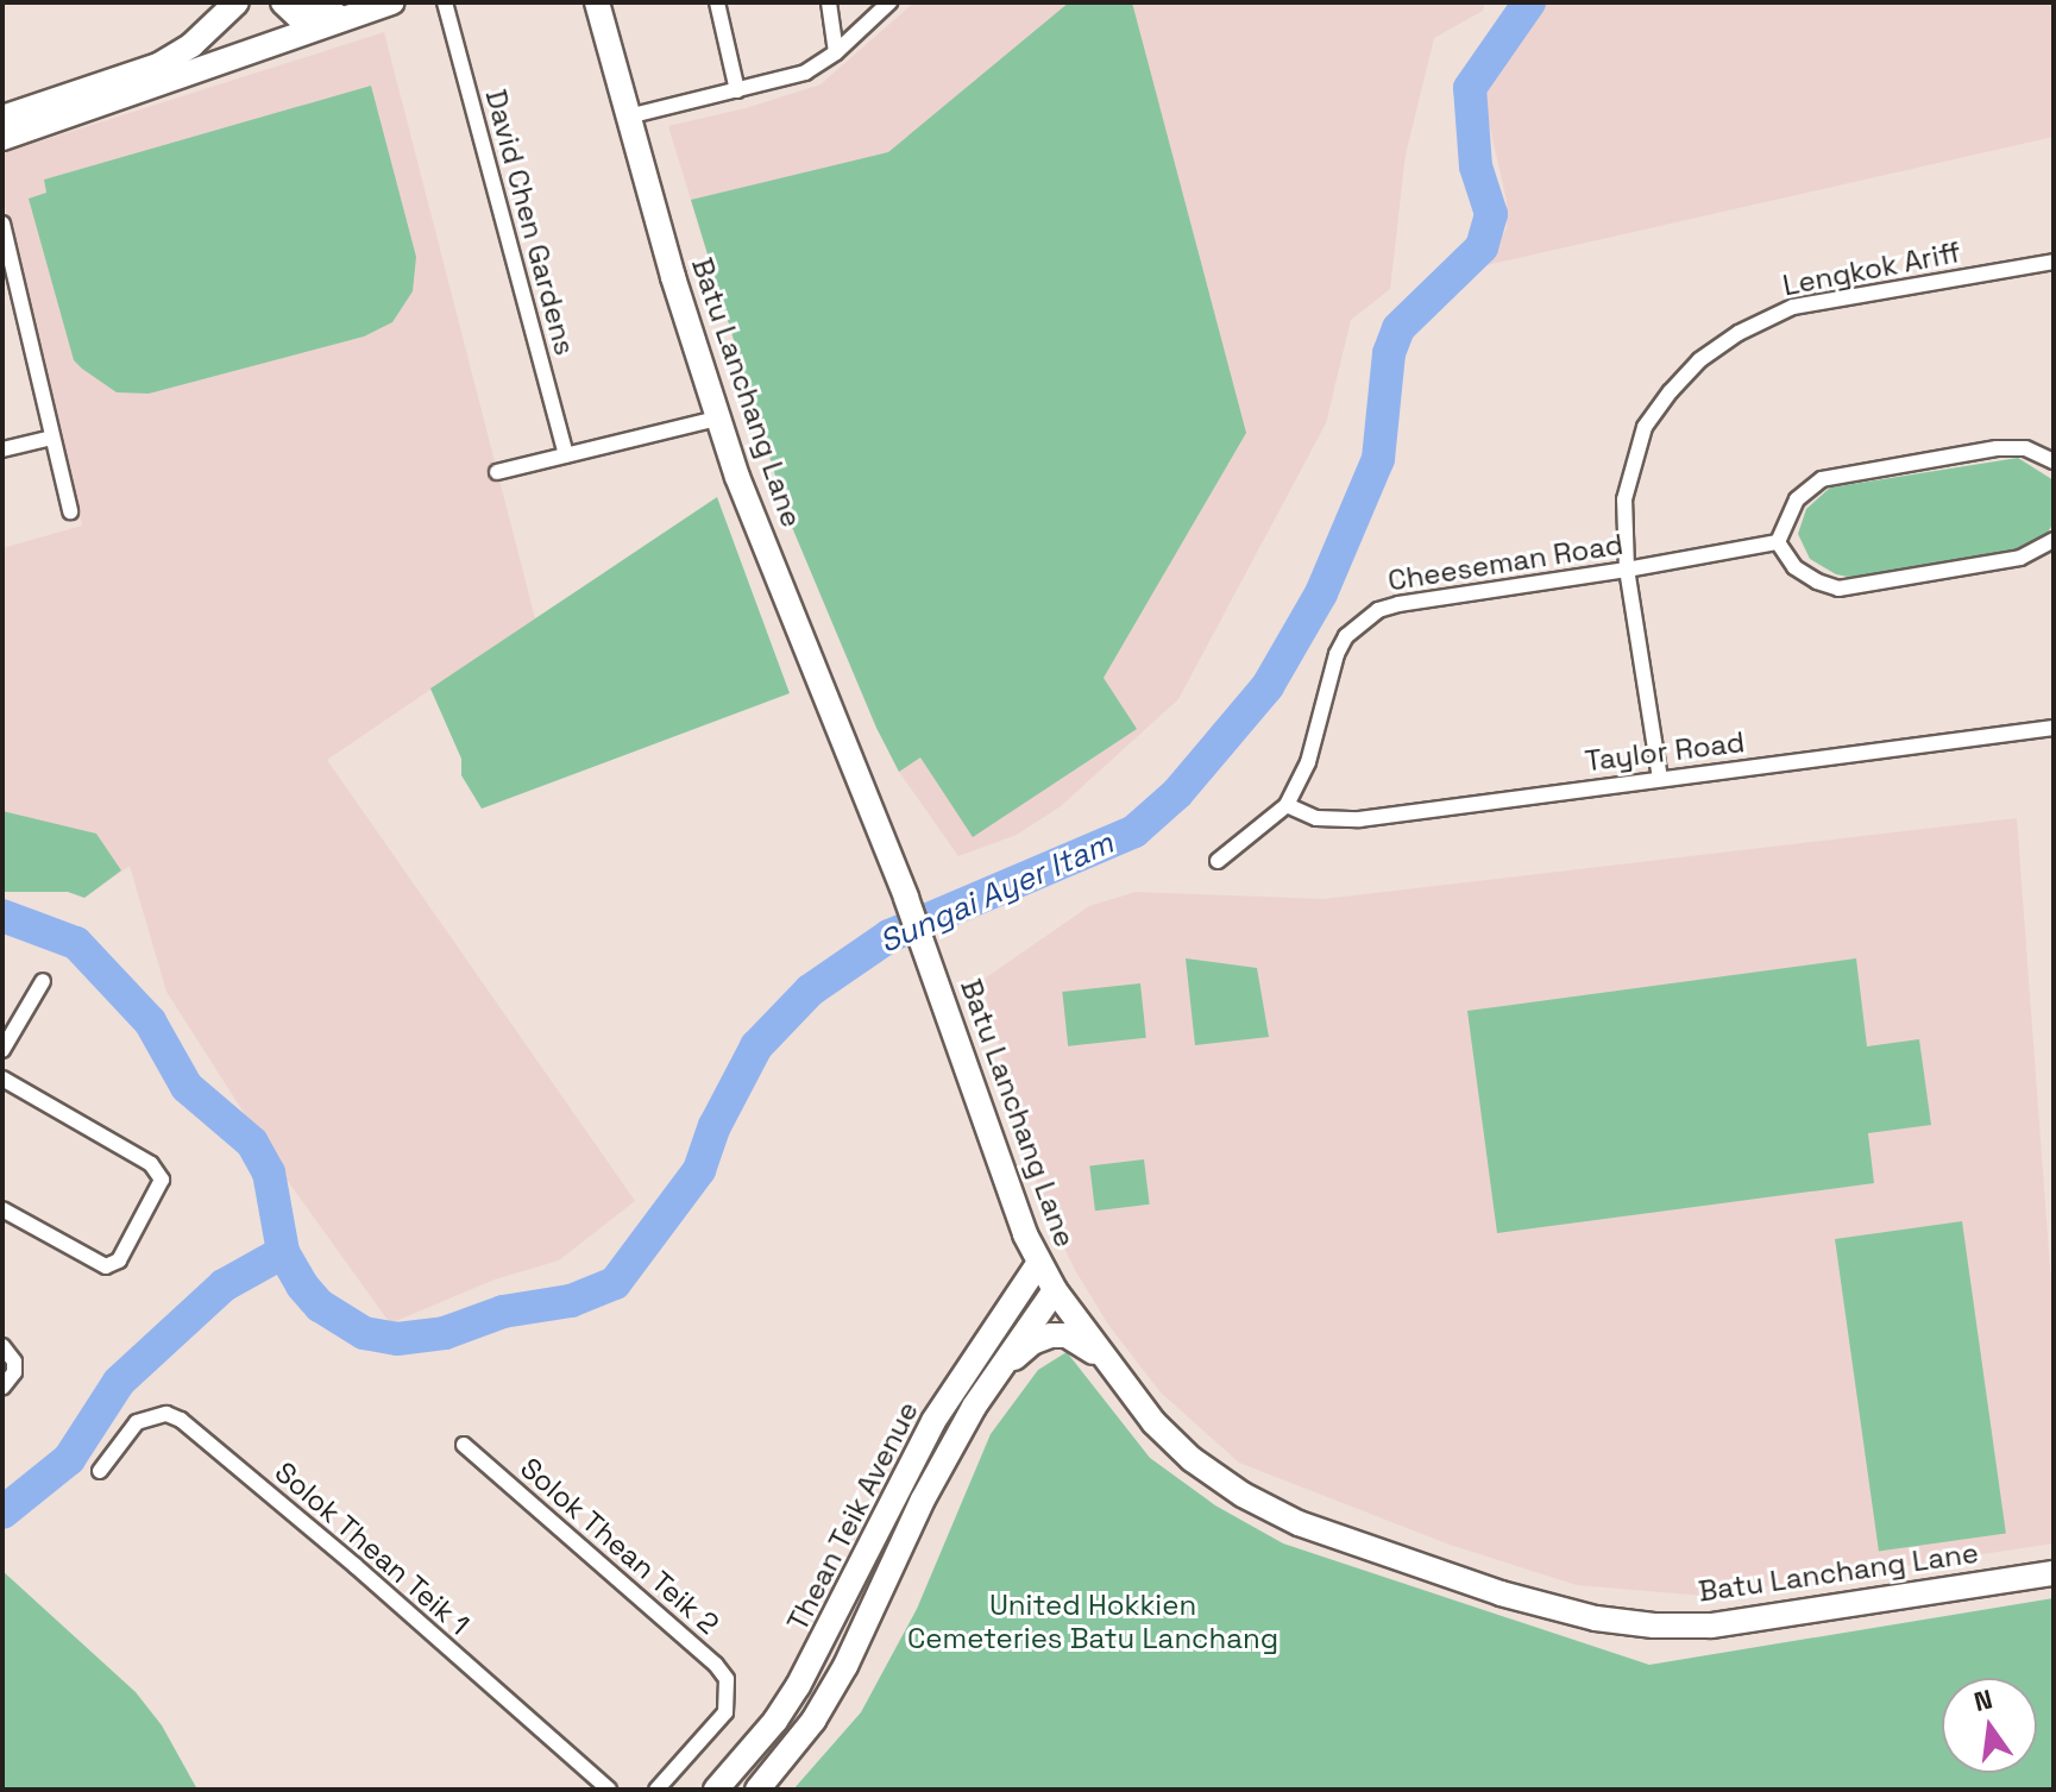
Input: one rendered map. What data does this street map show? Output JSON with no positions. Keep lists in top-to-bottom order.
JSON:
{
  "streets": {
    "main road": ["Batu Lanchang Lane", "Thean Teik Avenue"],
    "street": [
      "David Chen Gardens",
      "Lengkok Ariff",
      "Cheeseman Road",
      "Taylor Road",
      "Solok Thean Teik 2",
      "Solok Thean Teik 1"
    ]
  },
  "crossings": [
    ["Lengkok Ariff", "Cheeseman Road"],
    ["Lengkok Ariff", "Taylor Road"],
    ["Batu Lanchang Lane", "Thean Teik Avenue"],
    ["Cheeseman Road", "Taylor Road"]
  ],
  "water": ["Sungai Ayer Itam"],
  "parks": ["United Hokkien Cemeteries Batu Lanchang"],
  "north": "top"
}
